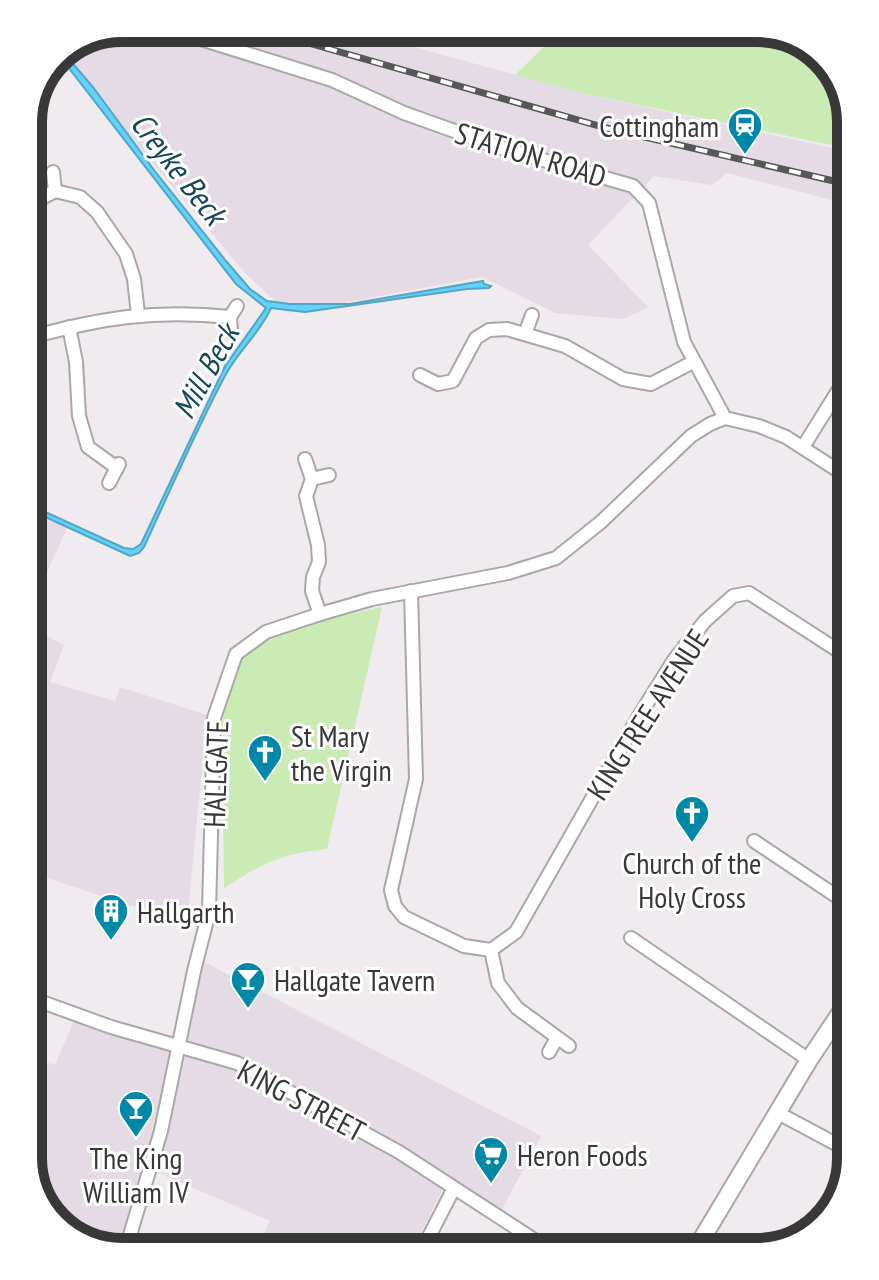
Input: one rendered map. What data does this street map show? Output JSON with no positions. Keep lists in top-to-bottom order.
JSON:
{
  "streets": {
    "street": [
      "STATION ROAD",
      "KINGTREE AVENUE",
      "HALLGATE",
      "KING STREET"
    ]
  },
  "crossings": [
    ["STATION ROAD", "HALLGATE"],
    ["HALLGATE", "KING STREET"]
  ],
  "water": ["Creyke Beck", "Mill Beck"],
  "places": {
    "station": ["Cottingham"],
    "church": ["St Mary the Virgin", "Church of the Holy Cross"],
    "building": ["Hallgarth"],
    "bar": ["Hallgate Tavern", "The King William IV"],
    "supermarket": ["Heron Foods"]
  }
}
